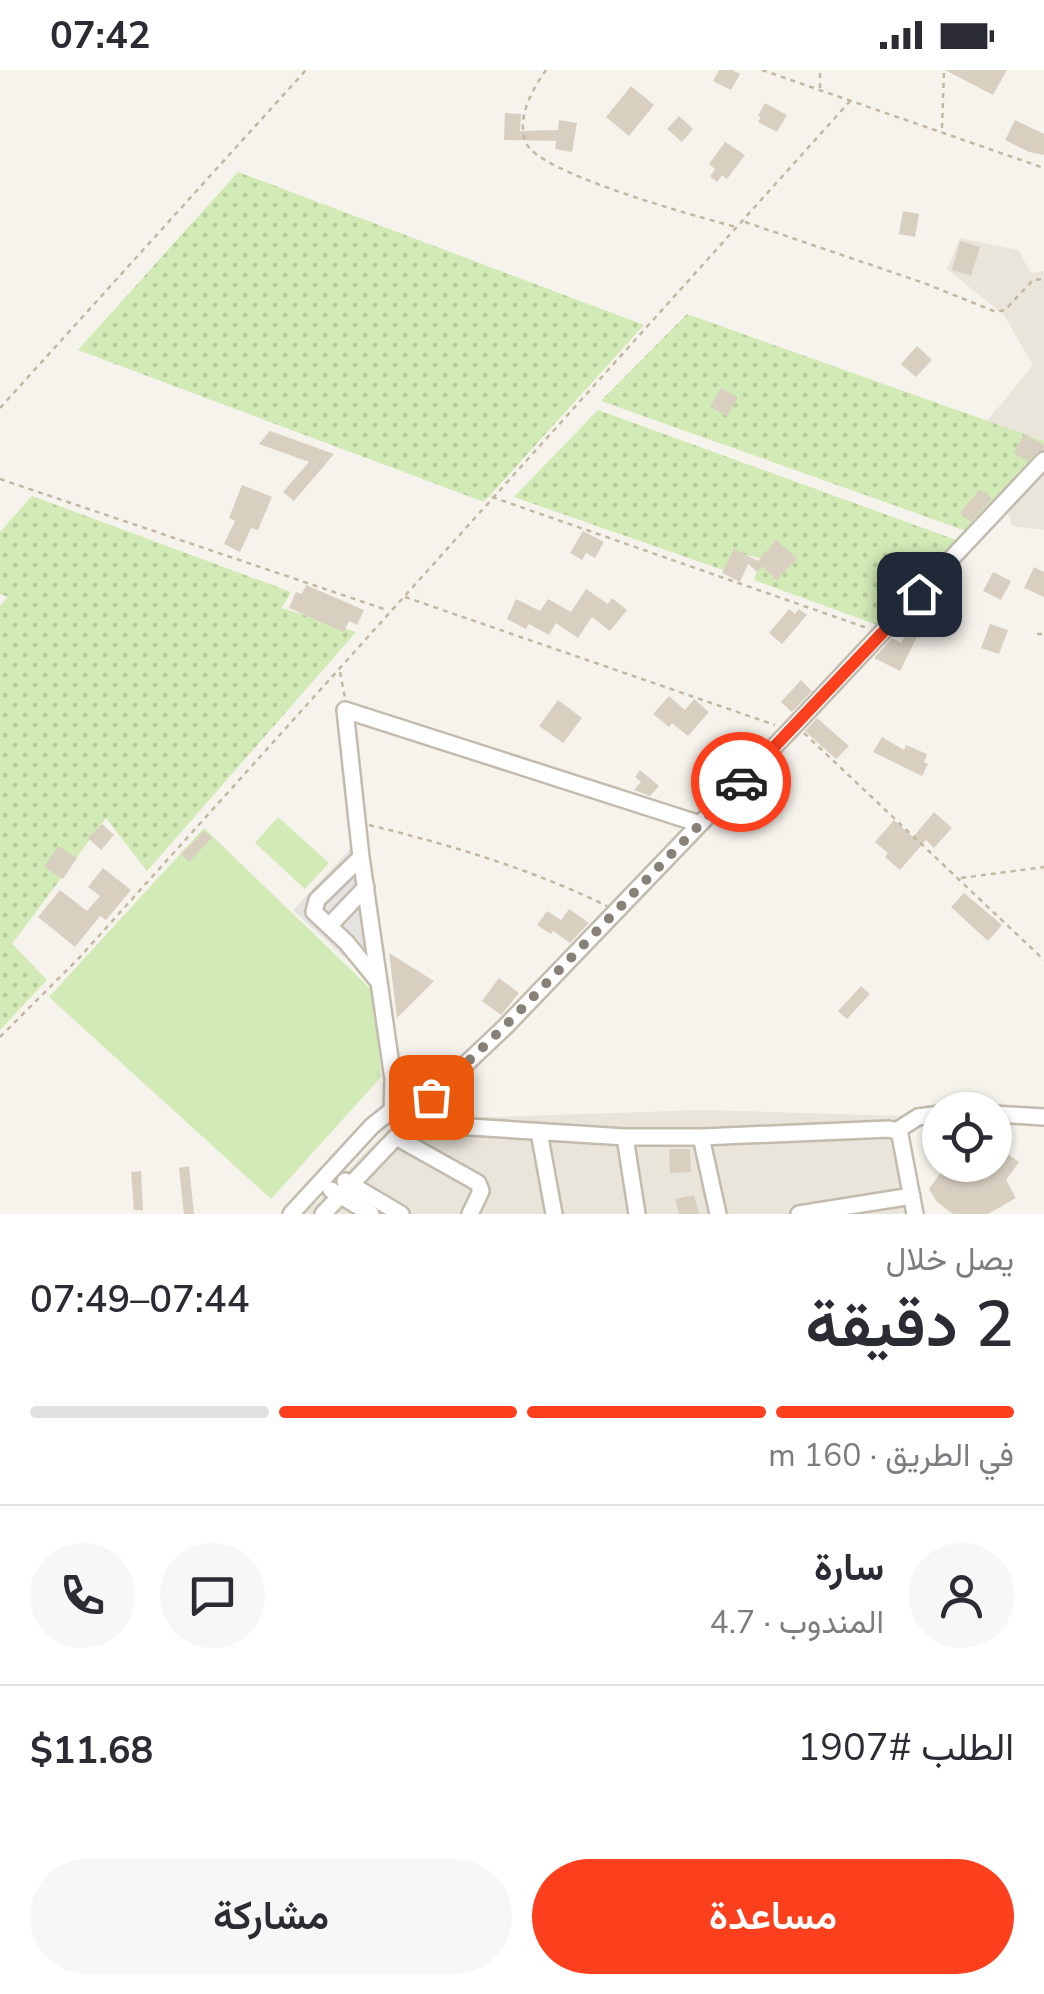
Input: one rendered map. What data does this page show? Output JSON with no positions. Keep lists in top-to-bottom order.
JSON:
{
  "page": {
    "status": "07:42",
    "heading": ["2 دقيقة", "يصل خلال", "07:44–07:49"],
    "panel": [
      "سارة",
      "المندوب · 4.7",
      "الطلب #1907",
      "$11.68"
    ],
    "bar": "في الطريق · 160 m",
    "buttons": ["مساعدة", "مشاركة"]
  }
}
